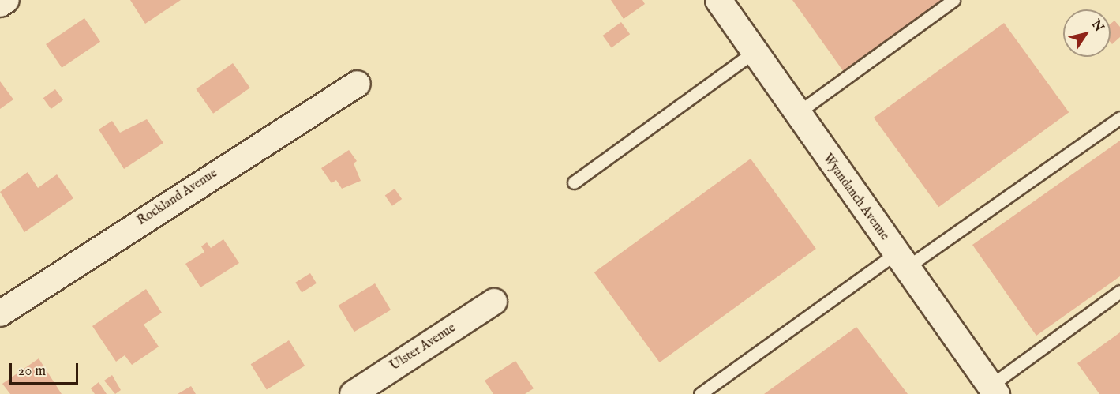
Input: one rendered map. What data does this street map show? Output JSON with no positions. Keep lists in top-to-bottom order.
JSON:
{
  "streets": {
    "street": ["Rockland Avenue", "Wyandanch Avenue", "Ulster Avenue"]
  },
  "scale_bar": "20 m",
  "north": "top right"
}
